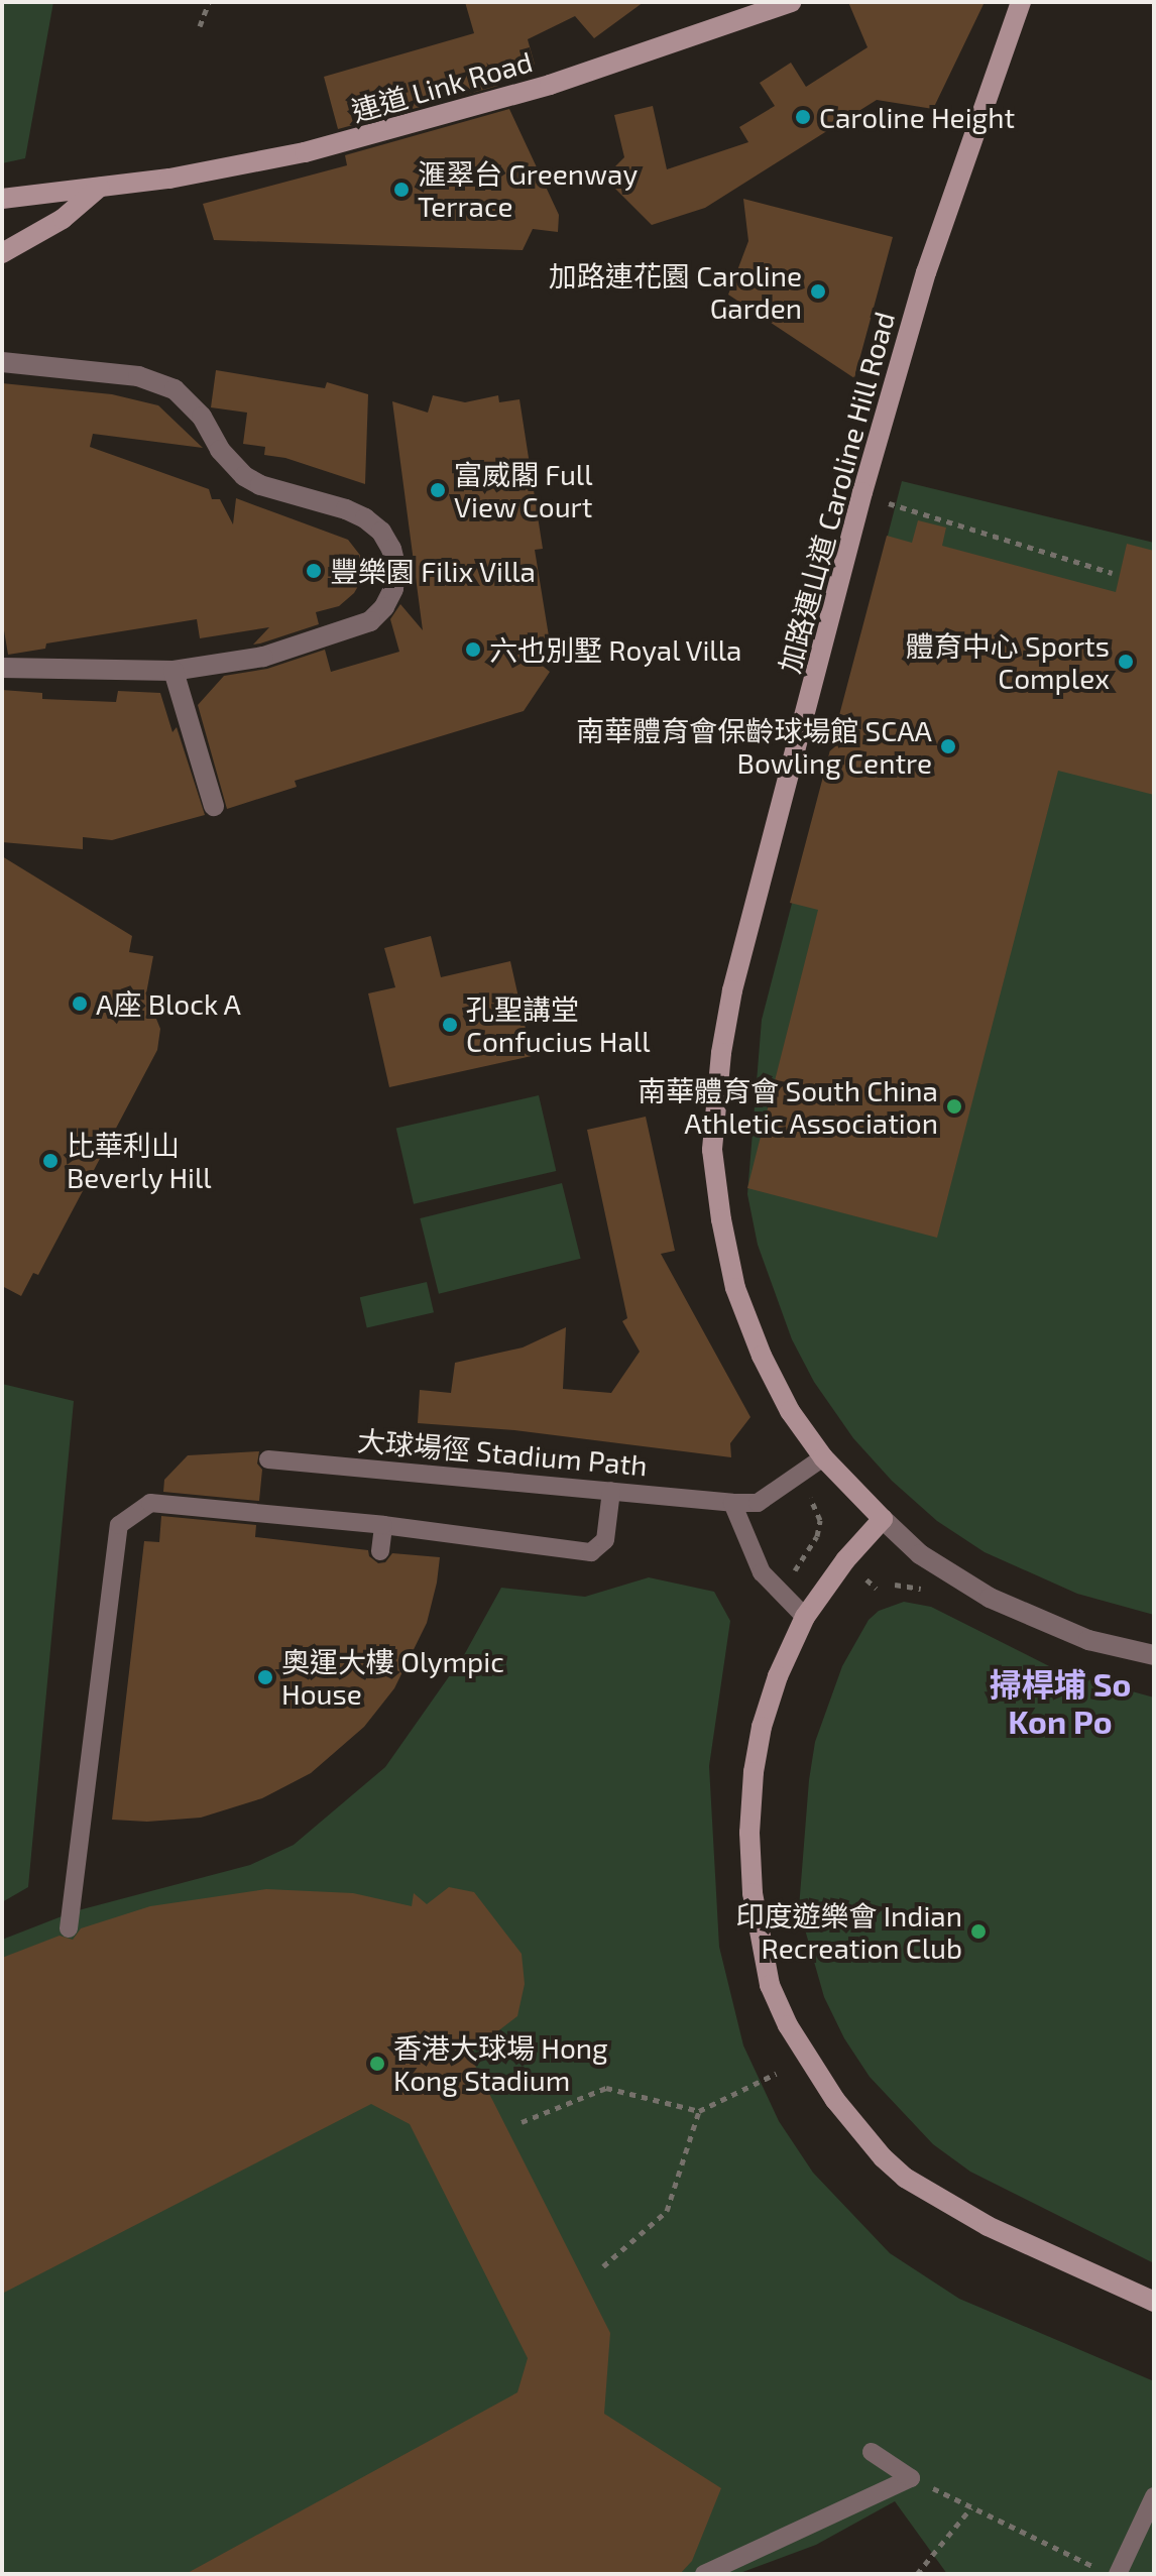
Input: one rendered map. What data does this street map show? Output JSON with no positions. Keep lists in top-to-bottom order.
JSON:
{
  "streets": {
    "street": ["連道 Link Road", "加路連山道 Caroline Hill Road"],
    "lane": ["大球場徑 Stadium Path"]
  },
  "crossings": [
    ["加路連山道 Caroline Hill Road", "大球場徑 Stadium Path"]
  ],
  "districts": ["掃桿埔 So Kon Po"],
  "places": [
    "Caroline Height",
    "滙翠台 Greenway Terrace",
    "加路連花園 Caroline Garden",
    "富威閣 Full View Court",
    "豐樂園 Filix Villa",
    "六也別墅 Royal Villa",
    "體育中心 Sports Complex",
    "南華體育會保齡球場館 SCAA Bowling Centre",
    "A座 Block A",
    "孔聖講堂 Confucius Hall",
    "南華體育會 South China Athletic Association",
    "比華利山 Beverly Hill",
    "奧運大樓 Olympic House",
    "印度遊樂會 Indian Recreation Club",
    "香港大球場 Hong Kong Stadium"
  ]
}
